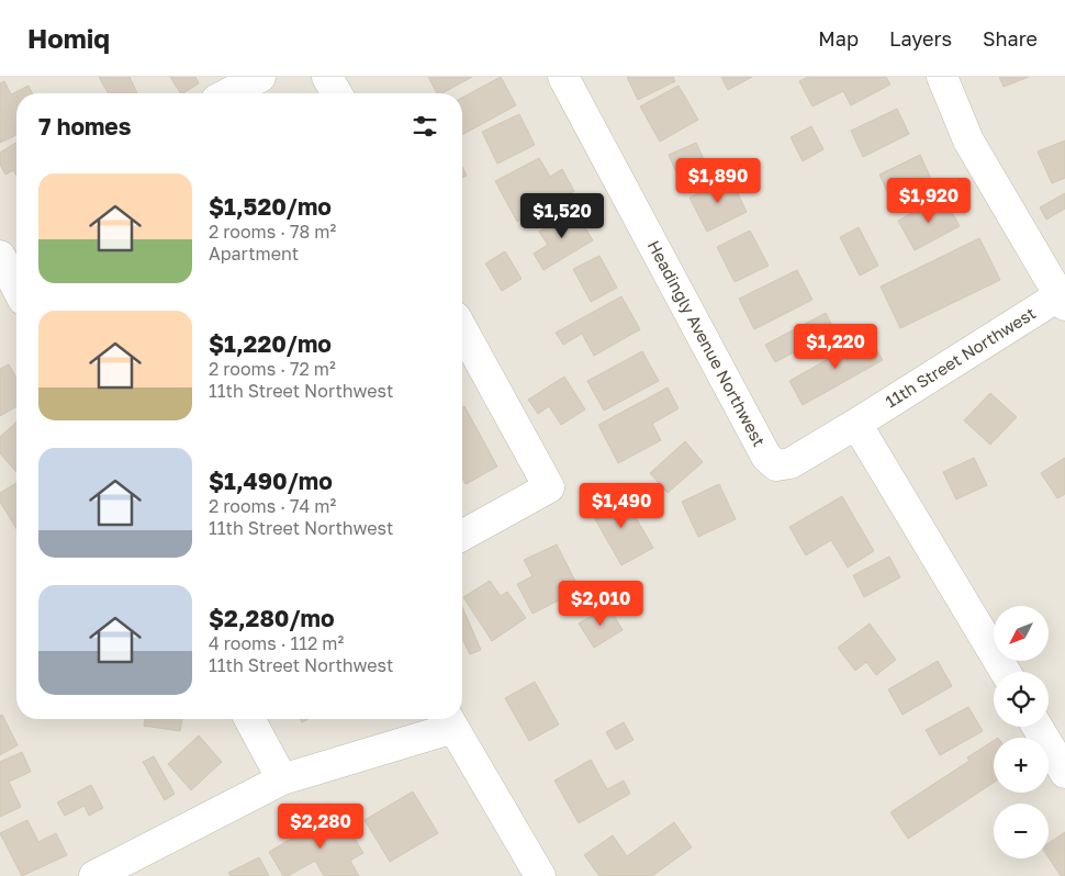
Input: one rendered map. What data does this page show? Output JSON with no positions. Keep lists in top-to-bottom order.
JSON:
{
  "streets": {
    "street": ["Headingly Avenue Northwest", "11th Street Northwest"]
  },
  "crossings": [
    ["Headingly Avenue Northwest", "11th Street Northwest"]
  ],
  "north": "bottom left",
  "page": {
    "header": "Homiq",
    "nav": ["Map", "Layers", "Share"],
    "heading": "7 homes",
    "price": [
      "$1,890",
      "$1,920",
      "$1,520",
      "$1,220",
      "$1,490",
      "$2,010",
      "$2,280"
    ],
    "list": [
      {
        "name": "$1,520/mo",
        "note": "2 rooms · 78 m² · Apartment"
      },
      {
        "name": "$1,220/mo",
        "note": "2 rooms · 72 m² · 11th Street Northwest"
      },
      {
        "name": "$1,490/mo",
        "note": "2 rooms · 74 m² · 11th Street Northwest"
      },
      {
        "name": "$2,280/mo",
        "note": "4 rooms · 112 m² · 11th Street Northwest"
      }
    ],
    "map_buttons": ["+", "−"]
  }
}
